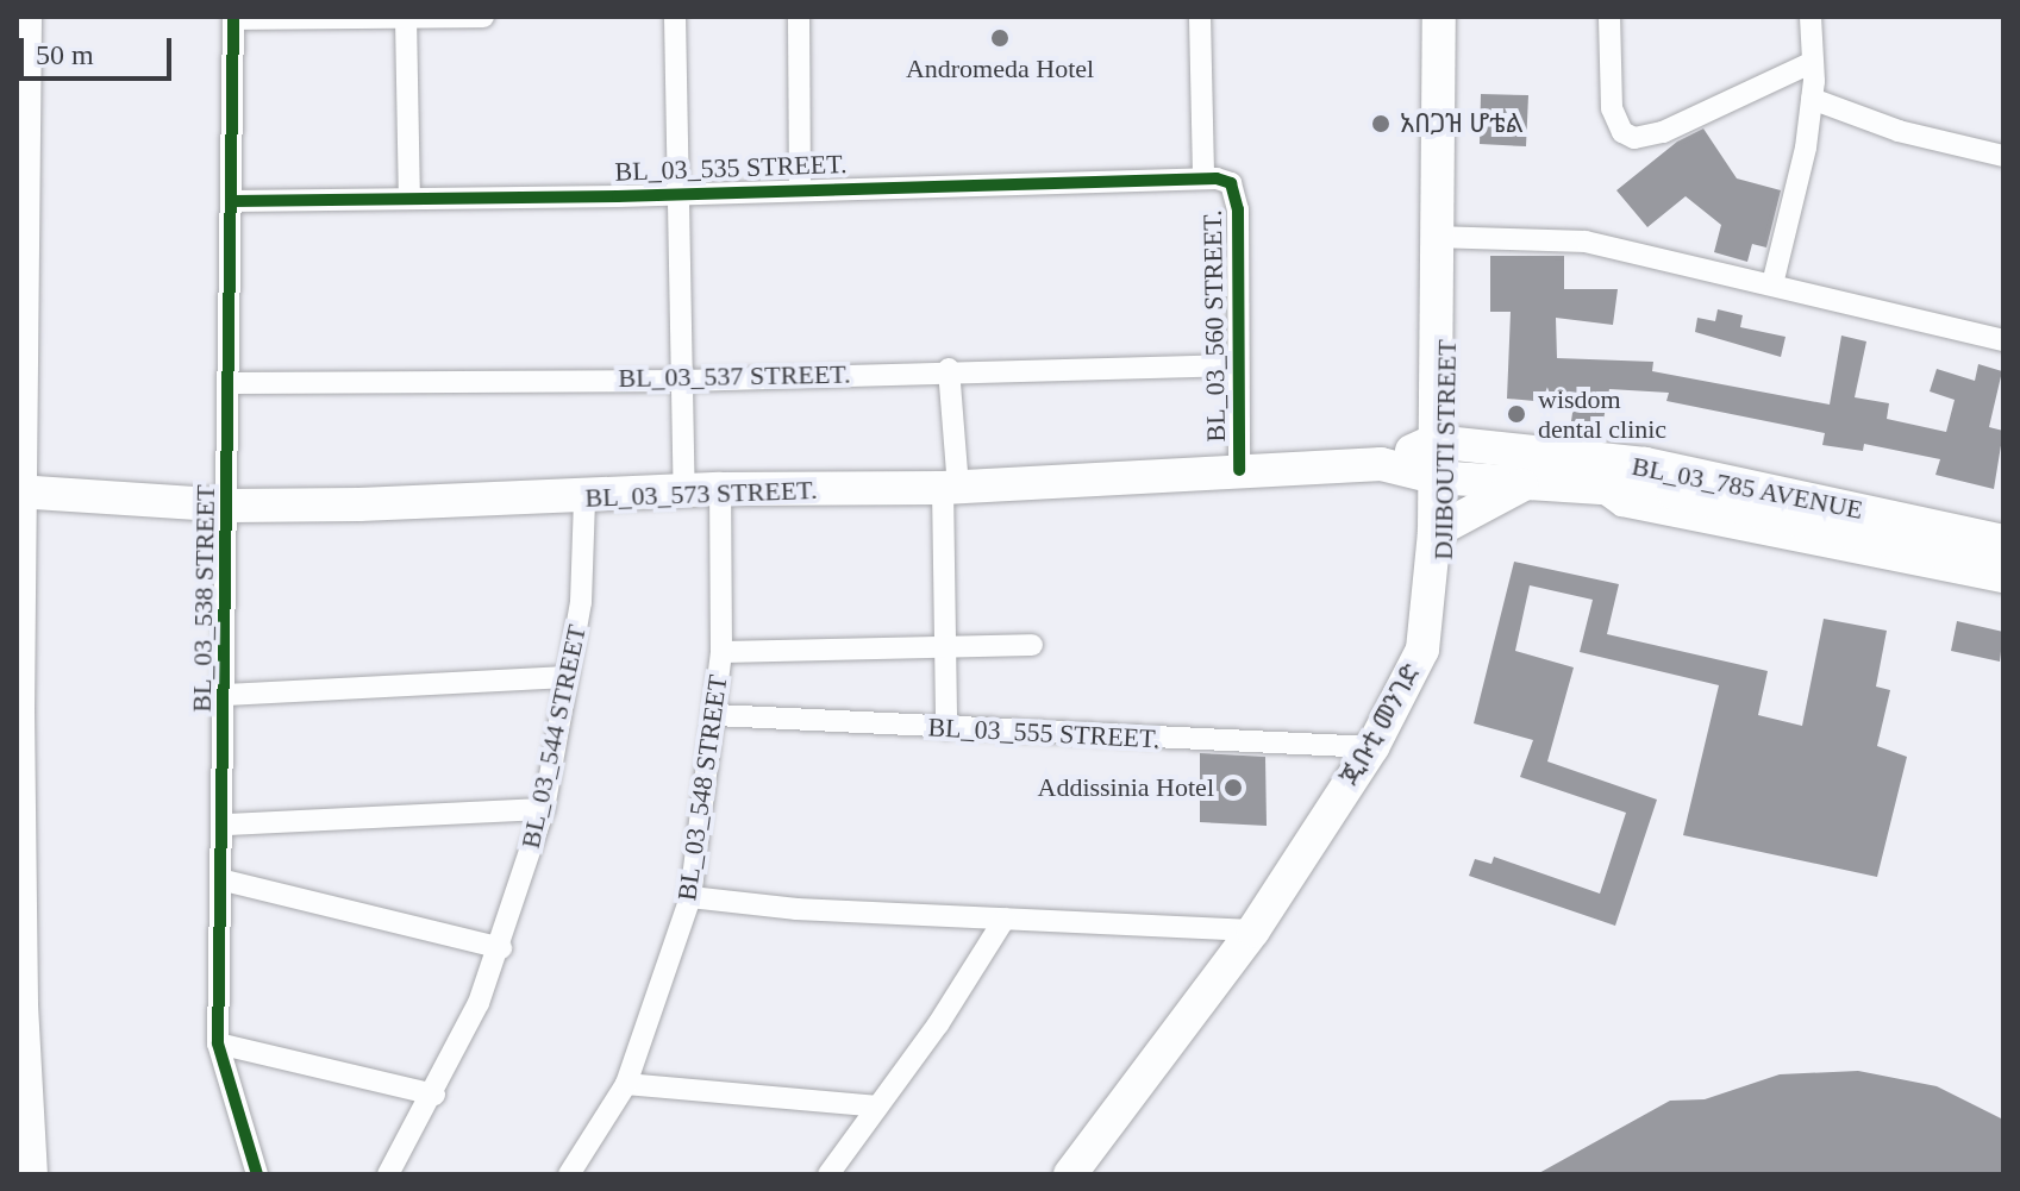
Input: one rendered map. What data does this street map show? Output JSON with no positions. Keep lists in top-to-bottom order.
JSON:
{
  "streets": {
    "main road": [
      "DJIBOUTI STREET",
      "BL_03_785 AVENUE",
      "BL_03_573 STREET.",
      "ጂቡቲ መንገድ"
    ],
    "street": [
      "BL_03_535 STREET.",
      "BL_03_560 STREET.",
      "BL_03_537 STREET.",
      "BL_03_538 STREET",
      "BL_03_555 STREET.",
      "BL_03_544 STREET",
      "BL_03_548 STREET"
    ]
  },
  "crossings": [
    ["BL_03_535 STREET.", "BL_03_560 STREET."],
    ["BL_03_535 STREET.", "BL_03_538 STREET"],
    ["BL_03_560 STREET.", "BL_03_537 STREET."],
    ["BL_03_560 STREET.", "BL_03_573 STREET."],
    ["BL_03_537 STREET.", "BL_03_538 STREET"],
    ["DJIBOUTI STREET", "BL_03_785 AVENUE"],
    ["DJIBOUTI STREET", "ጂቡቲ መንገድ"],
    ["BL_03_785 AVENUE", "BL_03_573 STREET."],
    ["BL_03_785 AVENUE", "ጂቡቲ መንገድ"],
    ["BL_03_573 STREET.", "BL_03_538 STREET"],
    ["BL_03_573 STREET.", "BL_03_544 STREET"],
    ["BL_03_573 STREET.", "BL_03_548 STREET"],
    ["ጂቡቲ መንገድ", "BL_03_555 STREET."],
    ["BL_03_555 STREET.", "BL_03_548 STREET"]
  ],
  "places": [
    "Andromeda Hotel",
    "አበጋዝ ሆቴል",
    "wisdom dental clinic",
    "Addissinia Hotel"
  ],
  "scale_bar": "50 m"
}
